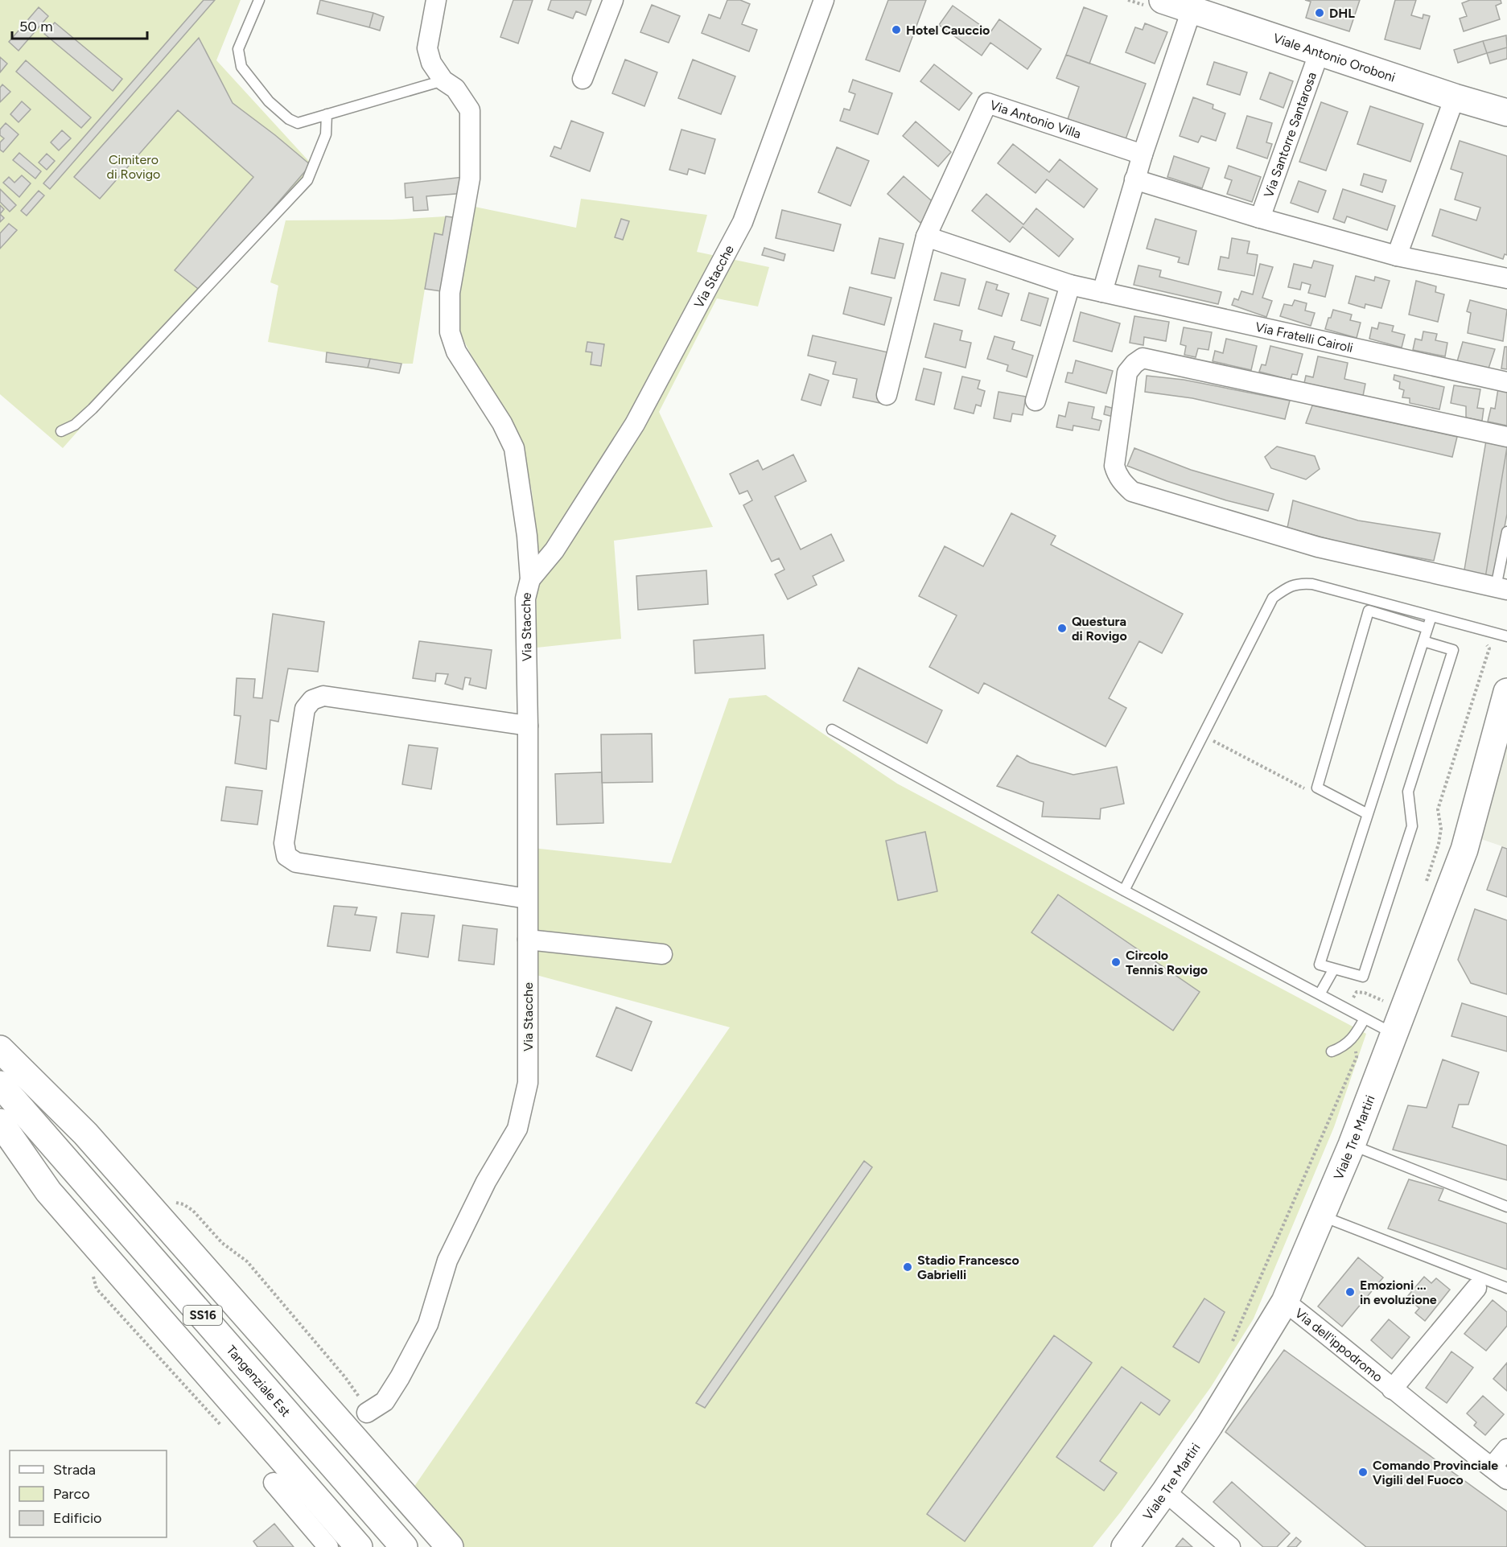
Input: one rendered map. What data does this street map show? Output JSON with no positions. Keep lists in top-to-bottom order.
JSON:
{
  "streets": {
    "main road": [
      "Viale Antonio Oroboni",
      "Viale Tre Martiri",
      "SS16",
      "Tangenziale Est"
    ],
    "street": [
      "Via Antonio Villa",
      "Via Santorre Santarosa",
      "Via Stacche",
      "Via Fratelli Cairoli",
      "Via dell'ippodromo"
    ]
  },
  "crossings": [
    ["Viale Antonio Oroboni", "Via Santorre Santarosa"],
    ["Viale Tre Martiri", "Via dell'ippodromo"]
  ],
  "parks": ["Cimitero di Rovigo"],
  "places": [
    "DHL",
    "Hotel Cauccio",
    "Questura di Rovigo",
    "Circolo Tennis Rovigo",
    "Stadio Francesco Gabrielli",
    "Emozioni ... in evoluzione",
    "Comando Provinciale Vigili del Fuoco"
  ],
  "legend": ["Strada", "Parco", "Edificio"],
  "scale_bar": "50 m"
}
